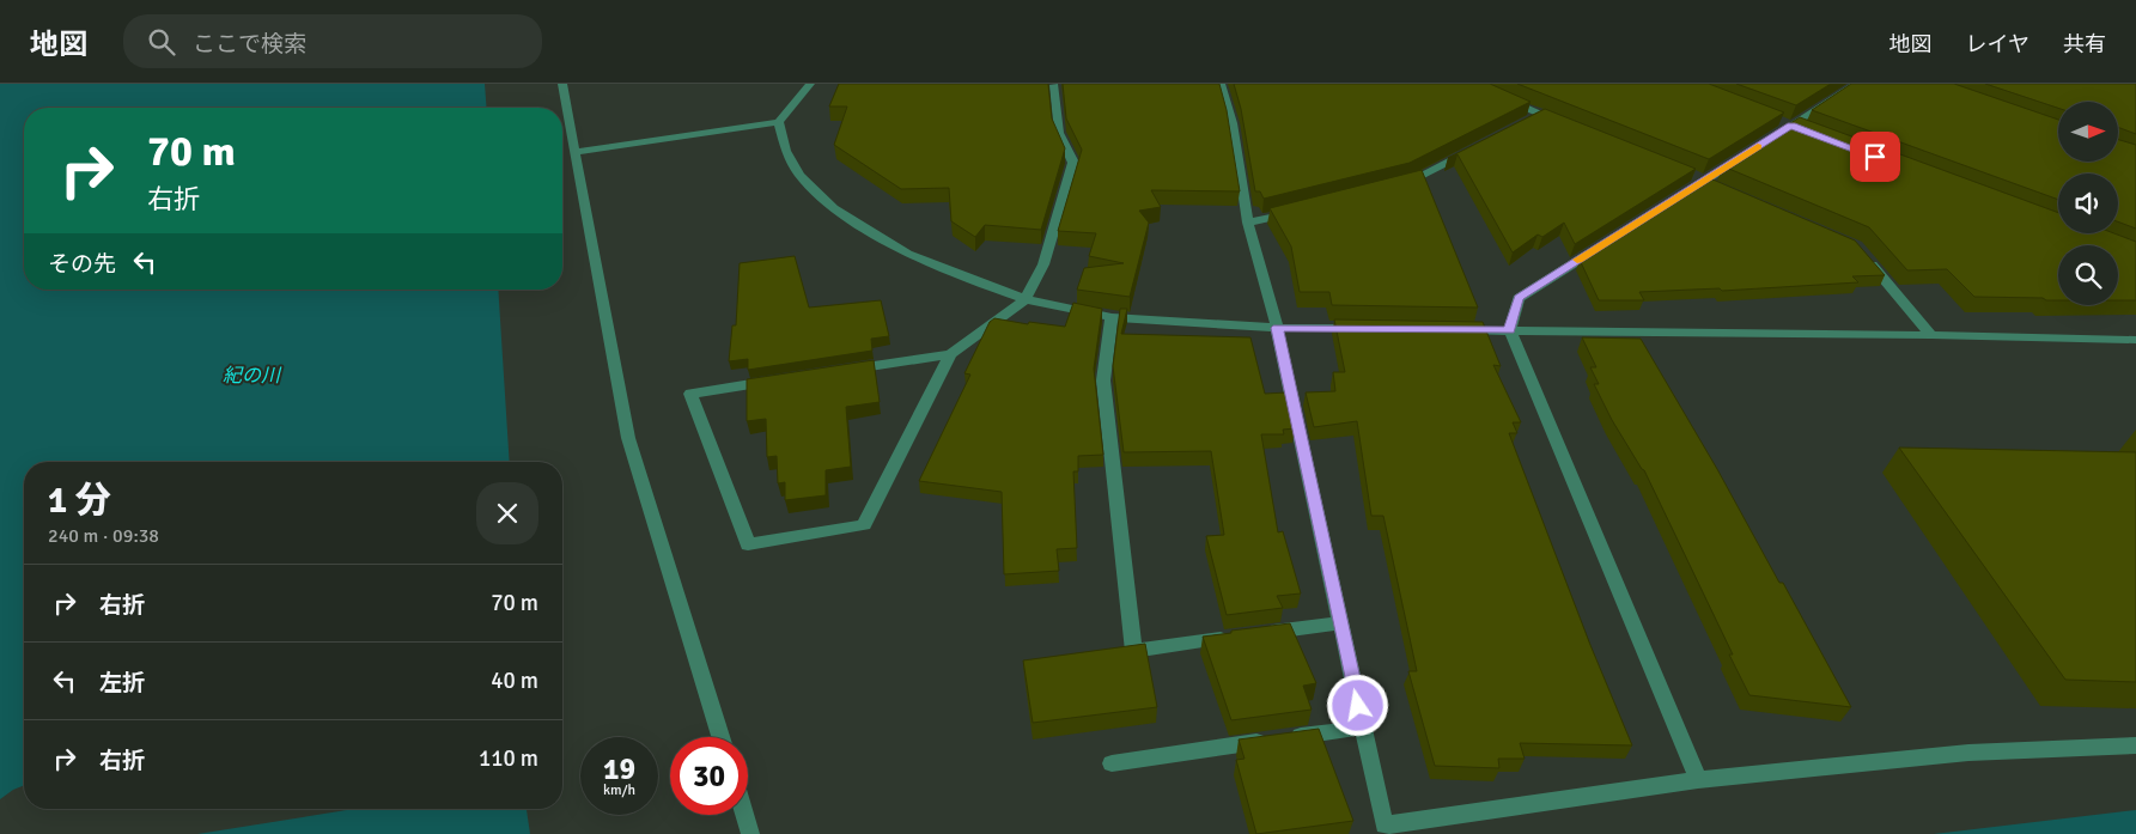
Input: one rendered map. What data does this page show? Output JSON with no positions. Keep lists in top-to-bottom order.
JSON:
{
  "water": ["紀の川"],
  "north": "right",
  "page": {
    "header": "地図",
    "search": "ここで検索",
    "nav": ["地図", "レイヤ", "共有"],
    "turn": ["70 m", "右折"],
    "then": "その先",
    "heading": ["1 分", "240 m · 09:38"],
    "list": [
      {
        "name": "右折",
        "value": "70 m"
      },
      {
        "name": "左折",
        "value": "40 m"
      },
      {
        "name": "右折",
        "value": "110 m"
      }
    ],
    "speed": "19 km/h",
    "limit": "30"
  }
}
